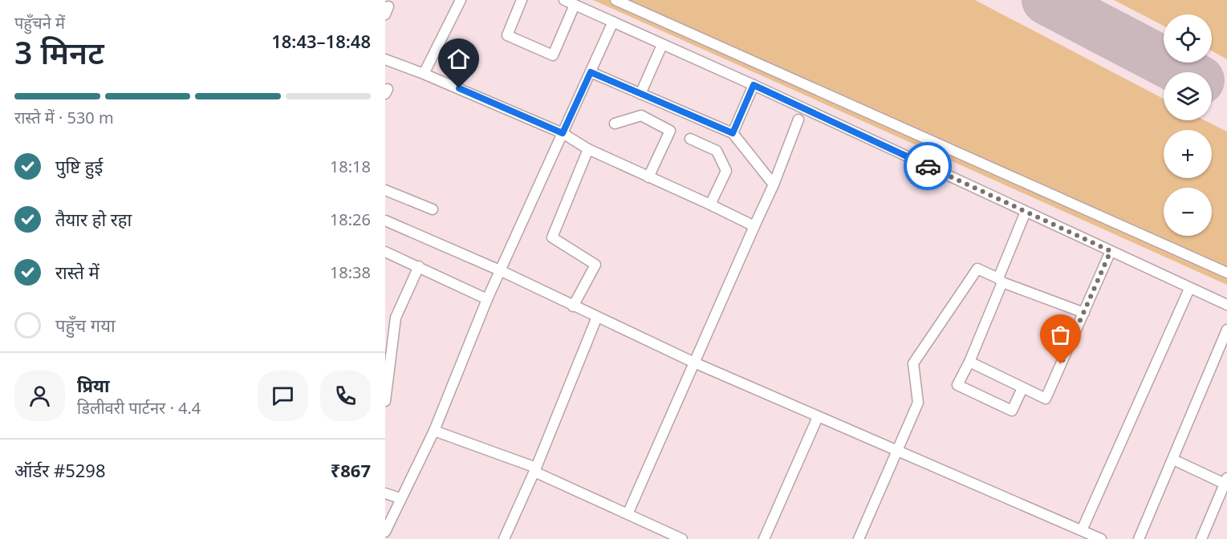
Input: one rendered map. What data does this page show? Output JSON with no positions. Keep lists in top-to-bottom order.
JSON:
{
  "page": {
    "heading": ["3 मिनट", "पहुँचने में", "18:43–18:48"],
    "panel": [
      "प्रिया",
      "डिलीवरी पार्टनर · 4.4",
      "ऑर्डर #5298",
      "₹867"
    ],
    "map_buttons": ["+", "−"],
    "bar": "रास्ते में · 530 m",
    "list": [
      ["पुष्टि हुई", "18:18"],
      ["तैयार हो रहा", "18:26"],
      ["रास्ते में", "18:38"],
      "पहुँच गया"
    ]
  }
}
